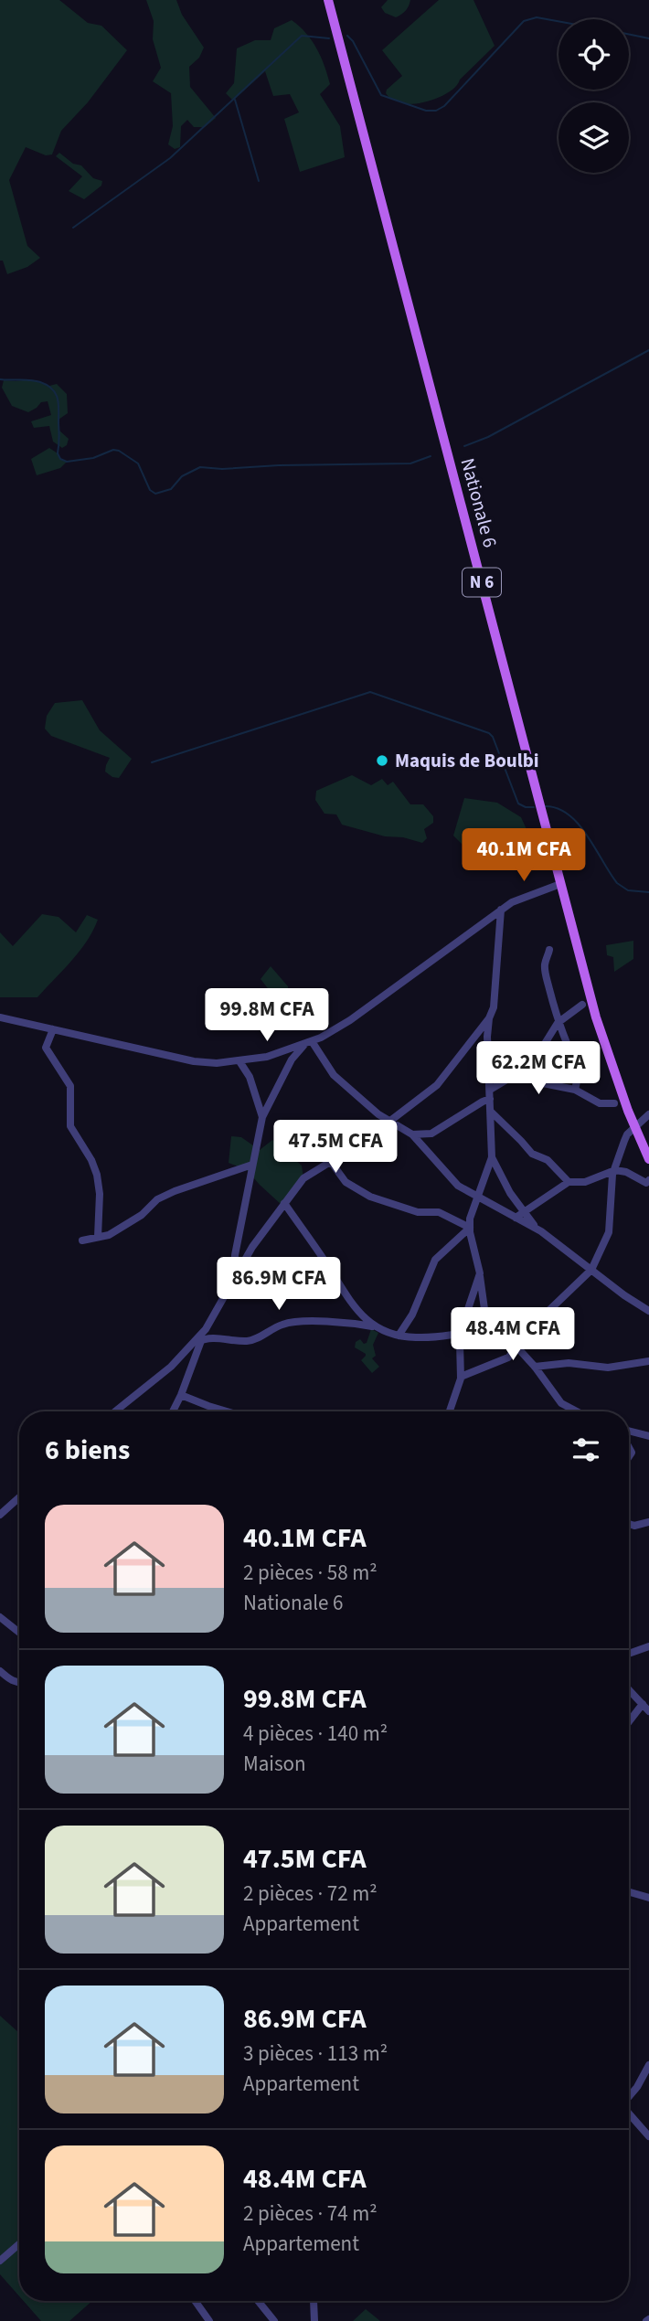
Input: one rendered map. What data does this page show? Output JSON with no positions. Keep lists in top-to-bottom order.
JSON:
{
  "streets": {
    "main road": ["Nationale 6", "N 6"]
  },
  "places": ["Maquis de Boulbi"],
  "page": {
    "price": [
      "40.1M CFA",
      "99.8M CFA",
      "62.2M CFA",
      "47.5M CFA",
      "86.9M CFA",
      "48.4M CFA"
    ],
    "heading": "6 biens",
    "list": [
      {
        "name": "40.1M CFA",
        "note": "2 pièces · 58 m² · Nationale 6"
      },
      {
        "name": "99.8M CFA",
        "note": "4 pièces · 140 m² · Maison"
      },
      {
        "name": "47.5M CFA",
        "note": "2 pièces · 72 m² · Appartement"
      },
      {
        "name": "86.9M CFA",
        "note": "3 pièces · 113 m² · Appartement"
      },
      {
        "name": "48.4M CFA",
        "note": "2 pièces · 74 m² · Appartement"
      }
    ]
  }
}
